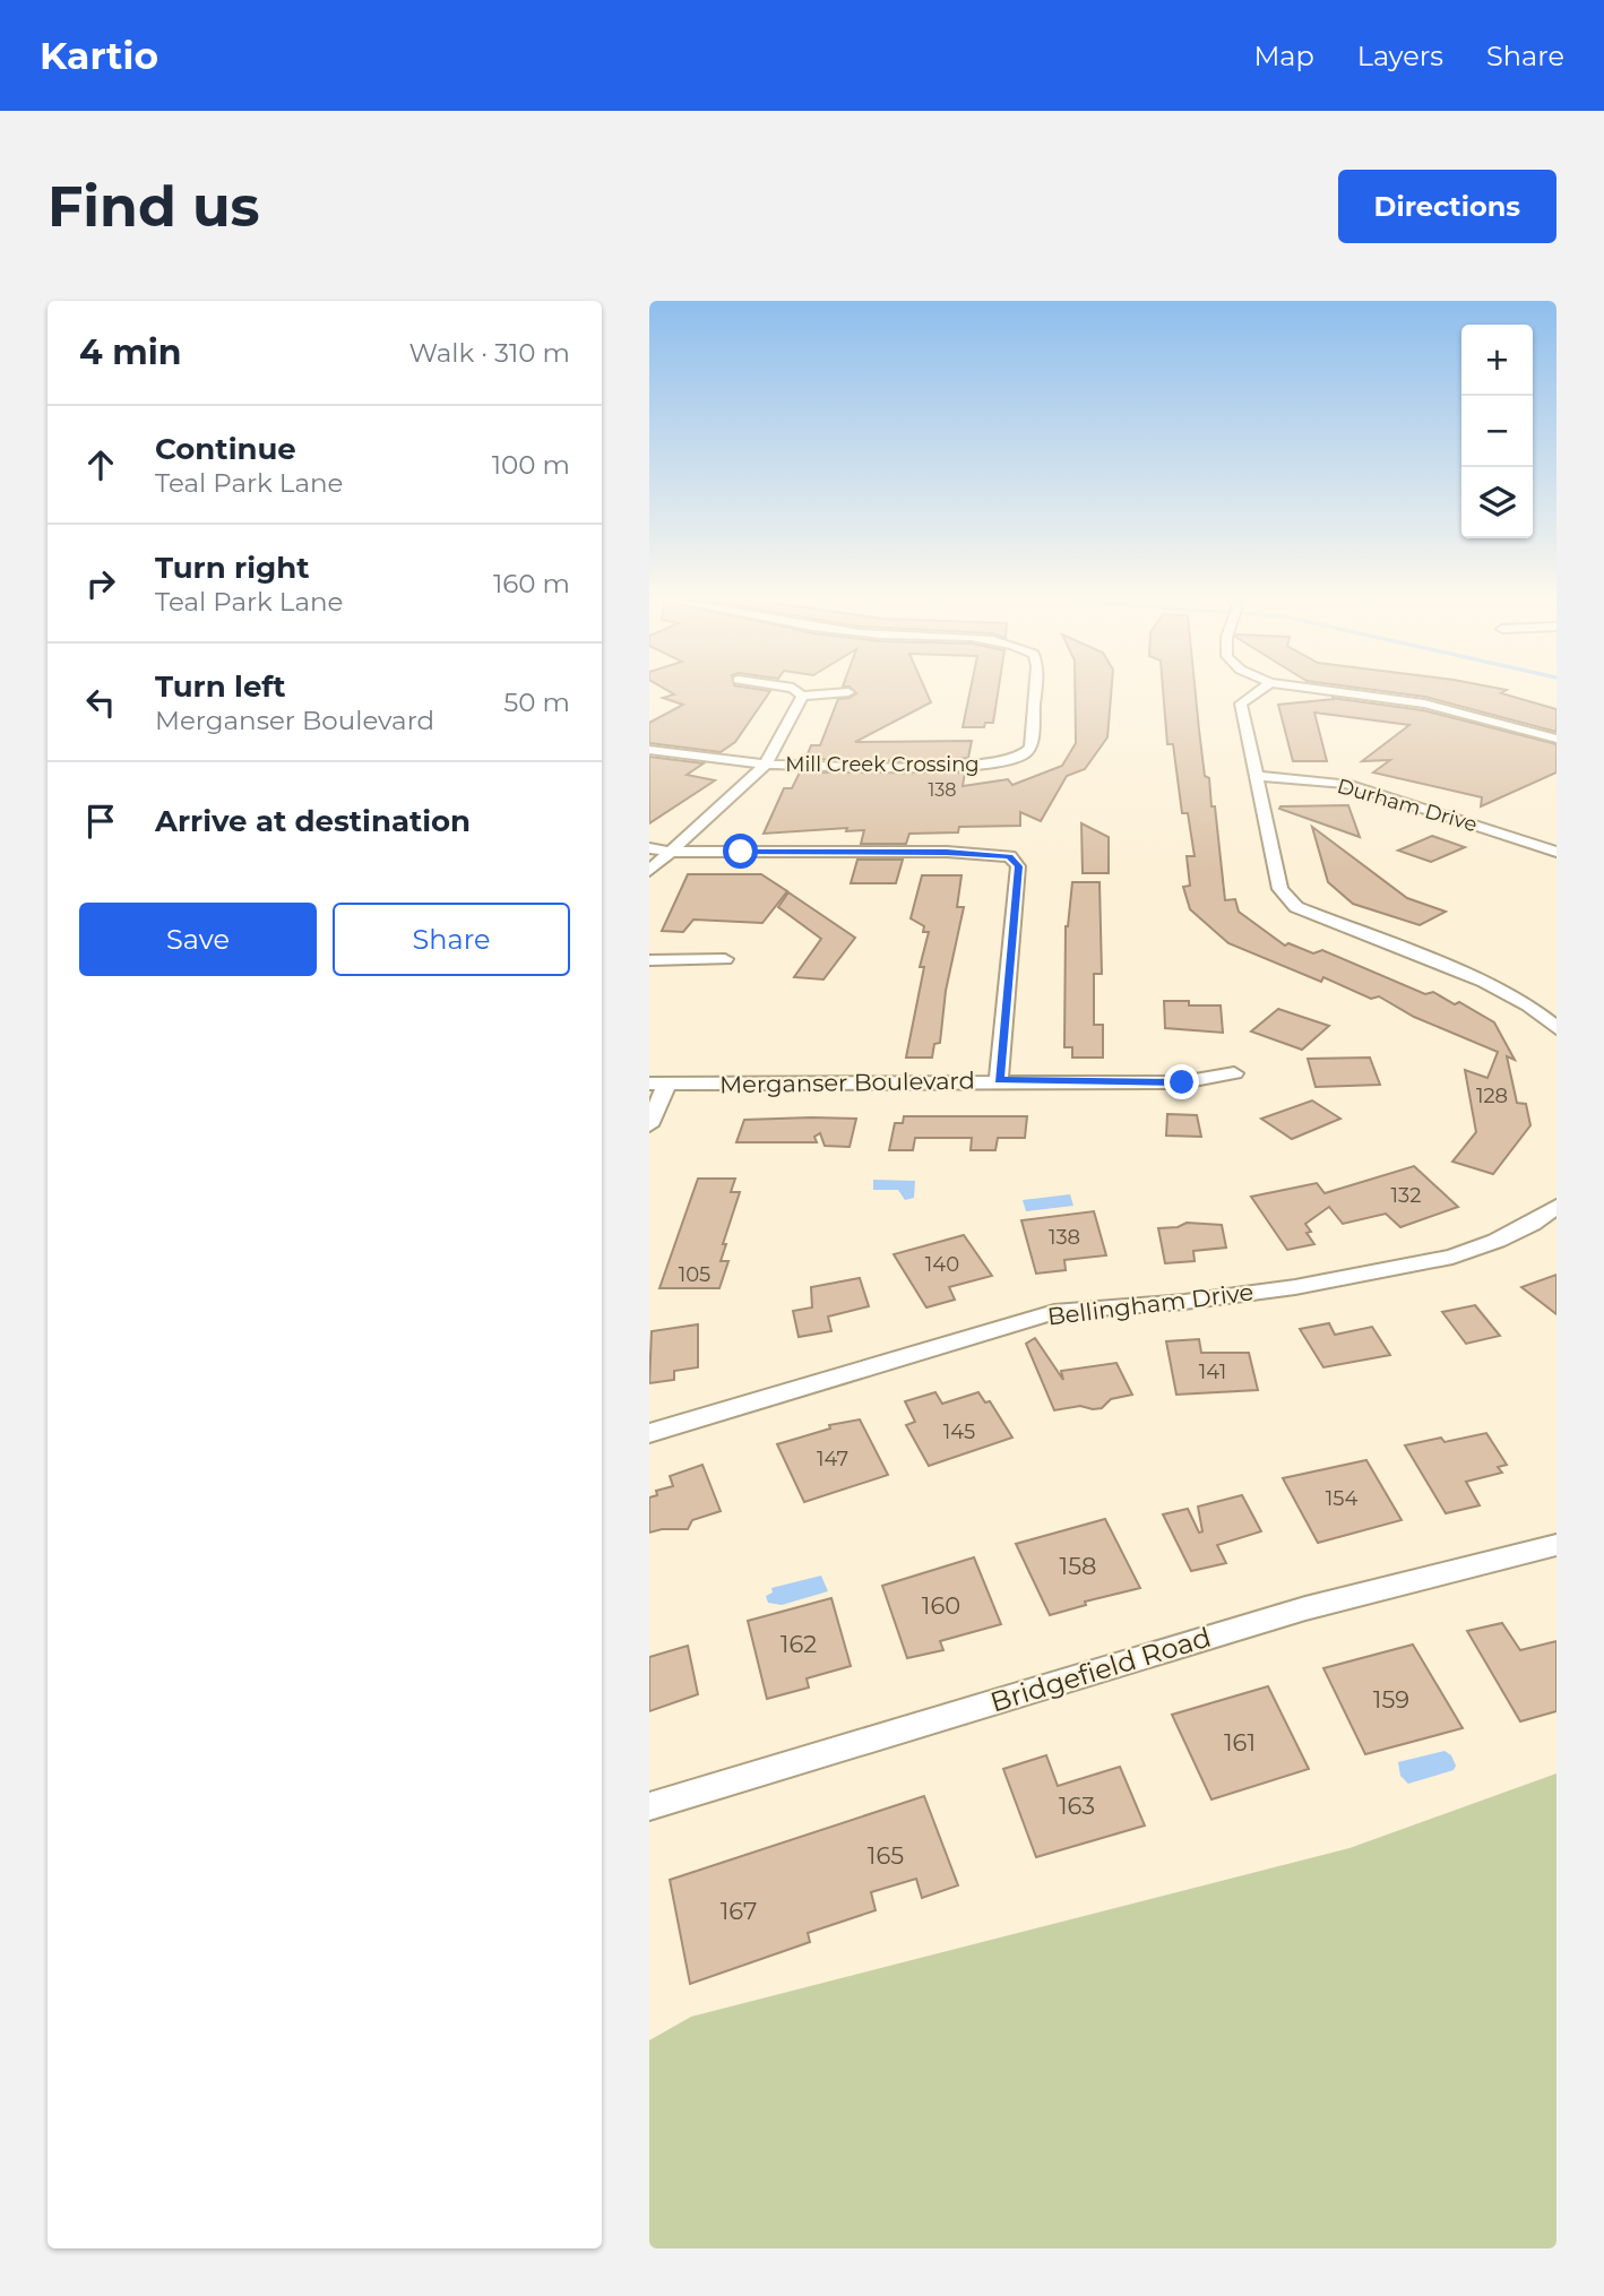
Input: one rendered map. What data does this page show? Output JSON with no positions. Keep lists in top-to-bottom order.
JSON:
{
  "streets": {
    "street": [
      "Mill Creek Crossing",
      "Durham Drive",
      "Merganser Boulevard",
      "Bellingham Drive",
      "Bridgefield Road"
    ]
  },
  "house_numbers": [
    "138",
    "128",
    "132",
    "138",
    "140",
    "105",
    "141",
    "145",
    "147",
    "154",
    "158",
    "160",
    "162",
    "159",
    "161",
    "163",
    "165",
    "167"
  ],
  "page": {
    "header": "Kartio",
    "nav": ["Map", "Layers", "Share"],
    "buttons": [
      "Directions",
      ["Save", "Share"]
    ],
    "title": "Find us",
    "heading": ["4 min", "Walk · 310 m"],
    "map_buttons": ["+", "−"],
    "list": [
      ["Continue", "Teal Park Lane", "100 m"],
      ["Turn right", "Teal Park Lane", "160 m"],
      ["Turn left", "Merganser Boulevard", "50 m"],
      "Arrive at destination"
    ]
  }
}
